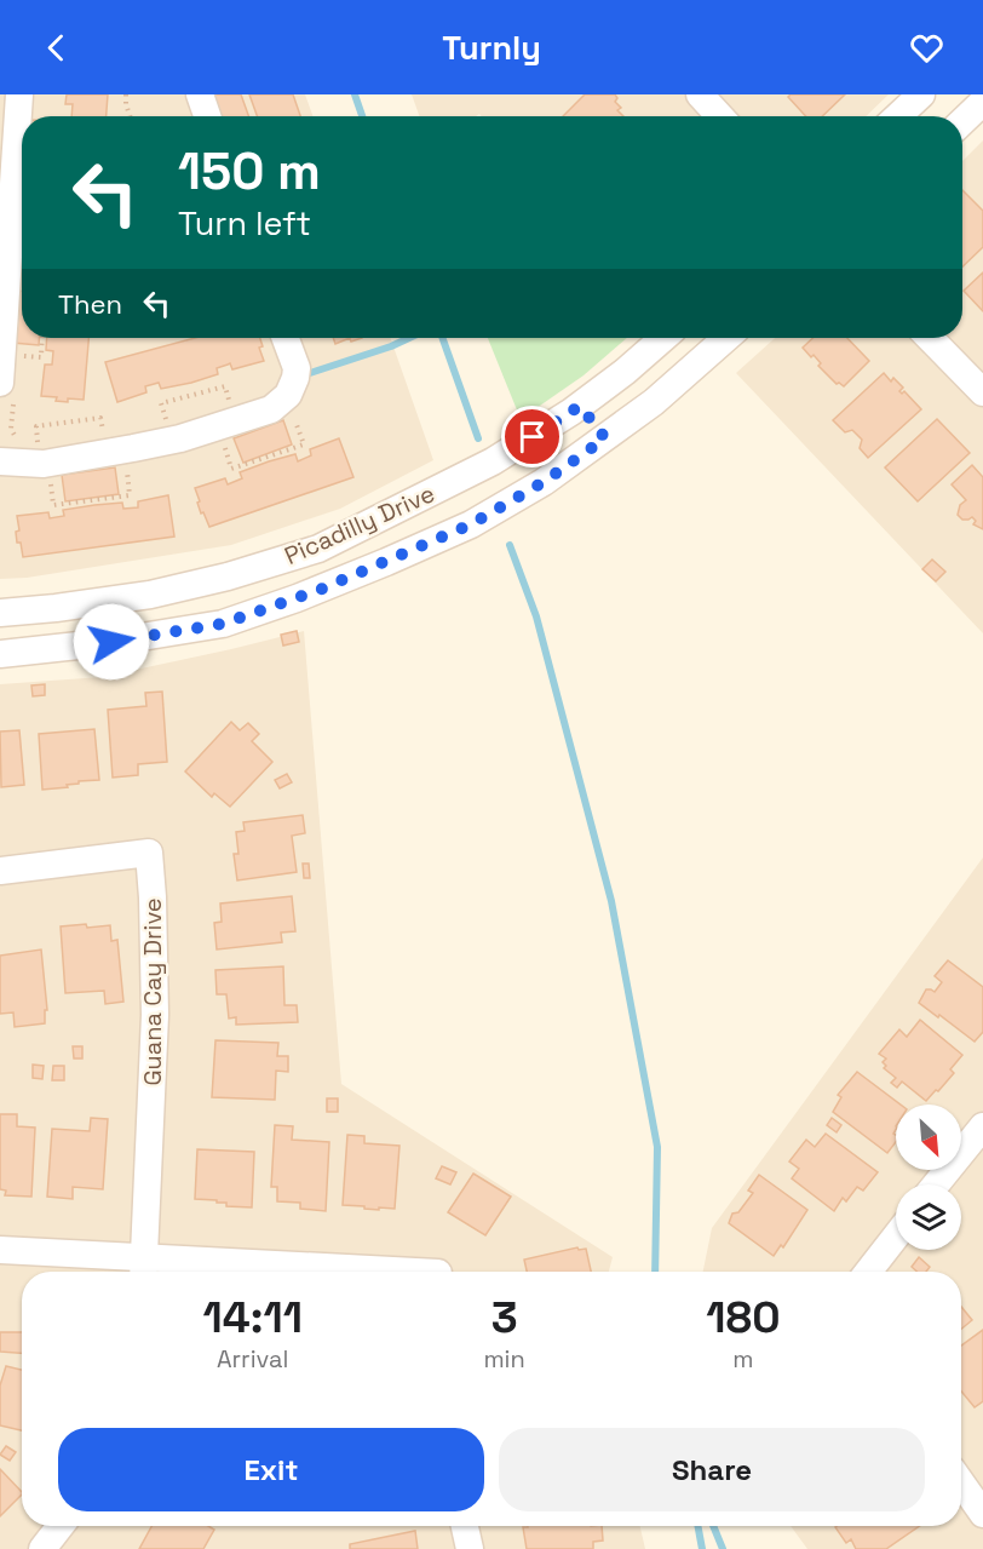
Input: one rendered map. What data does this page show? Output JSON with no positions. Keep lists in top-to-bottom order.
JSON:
{
  "streets": {
    "street": ["Picadilly Drive", "Guana Cay Drive"]
  },
  "north": "bottom right",
  "page": {
    "header": "Turnly",
    "turn": ["150 m", "Turn left"],
    "then": "Then",
    "eta": [
      "14:11",
      "Arrival",
      "3",
      "min",
      "180",
      "m"
    ],
    "buttons": ["Exit", "Share"]
  }
}
